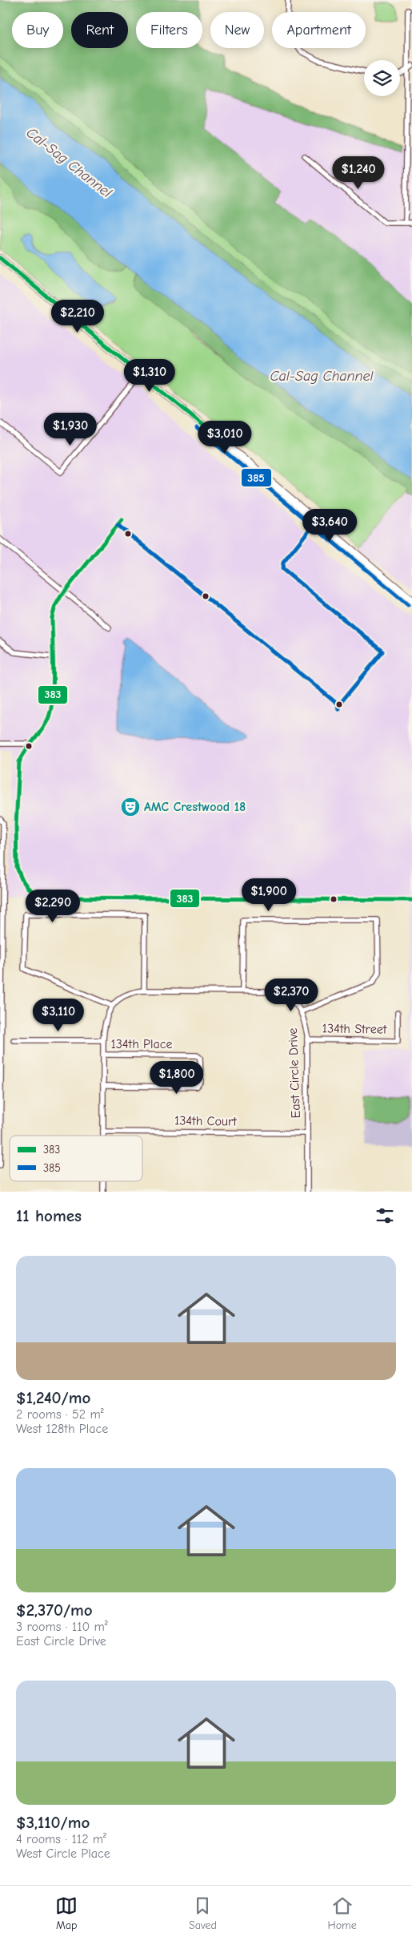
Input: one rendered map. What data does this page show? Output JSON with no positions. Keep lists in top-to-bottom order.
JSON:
{
  "streets": {
    "street": [
      "134th Street",
      "134th Place",
      "East Circle Drive",
      "134th Court"
    ]
  },
  "crossings": [
    ["134th Street", "East Circle Drive"],
    ["East Circle Drive", "134th Court"]
  ],
  "water": ["Cal-Sag Channel"],
  "places": {
    "theatre": ["AMC Crestwood 18"]
  },
  "lines": ["transit line 383", "transit line 385"],
  "legend": ["383", "385"],
  "page": {
    "chip": [
      "Buy",
      "Rent",
      "Filters",
      "New",
      "Apartment"
    ],
    "price": [
      "$1,240",
      "$2,210",
      "$1,310",
      "$1,930",
      "$3,010",
      "$3,640",
      "$1,900",
      "$2,290",
      "$2,370",
      "$3,110",
      "$1,800"
    ],
    "heading": "11 homes",
    "list": [
      {
        "name": "$1,240/mo",
        "note": "2 rooms · 52 m² · West 128th Place"
      },
      {
        "name": "$2,370/mo",
        "note": "3 rooms · 110 m² · East Circle Drive"
      },
      {
        "name": "$3,110/mo",
        "note": "4 rooms · 112 m² · West Circle Place"
      }
    ],
    "tabs": ["Map", "Saved", "Home"]
  }
}
